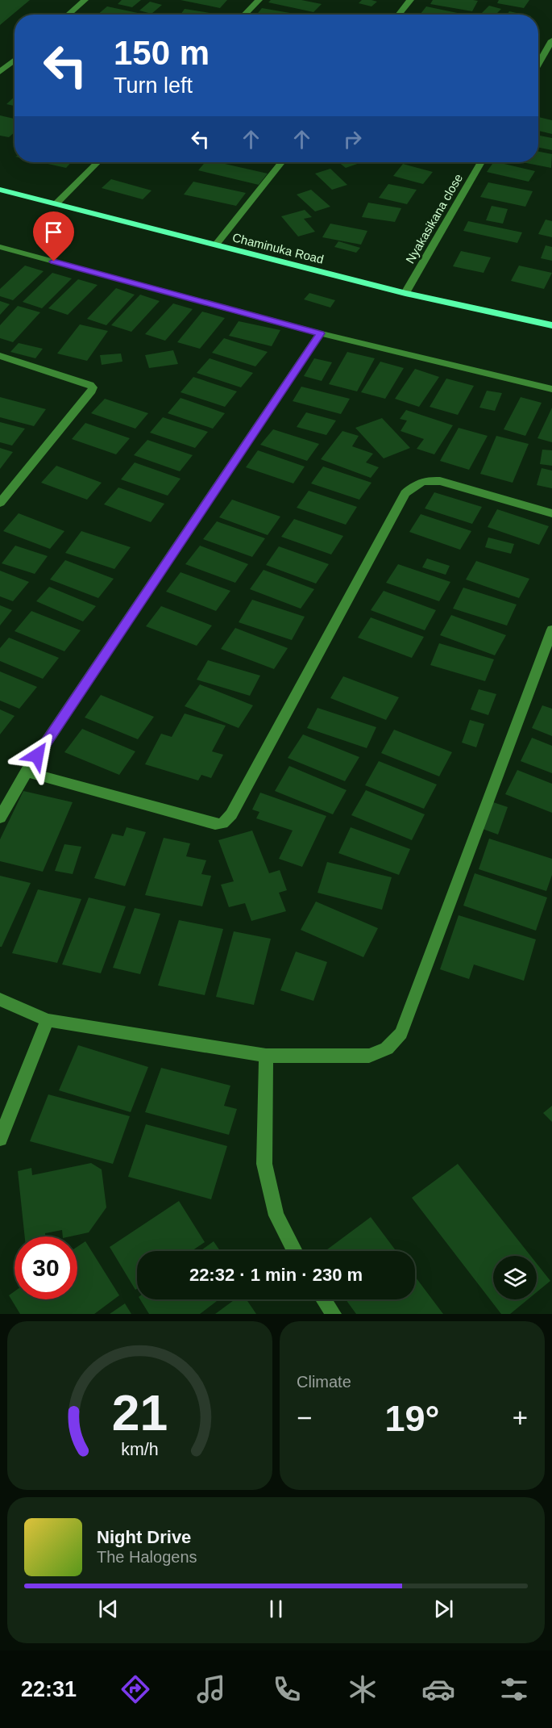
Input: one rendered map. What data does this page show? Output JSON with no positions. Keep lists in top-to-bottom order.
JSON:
{
  "streets": {
    "main road": ["Chaminuka Road"],
    "street": ["Nyakasikana close"]
  },
  "crossings": [
    ["Nyakasikana close", "Chaminuka Road"]
  ],
  "page": {
    "turn": ["150 m", "Turn left"],
    "limit": "30",
    "trip": "22:32 · 1 min · 230 m",
    "tile": "Climate",
    "heat": ["−", "19°", "+"],
    "song": ["Night Drive", "The Halogens"],
    "tabs": "22:31",
    "gauge": ["21", "km/h"]
  }
}
